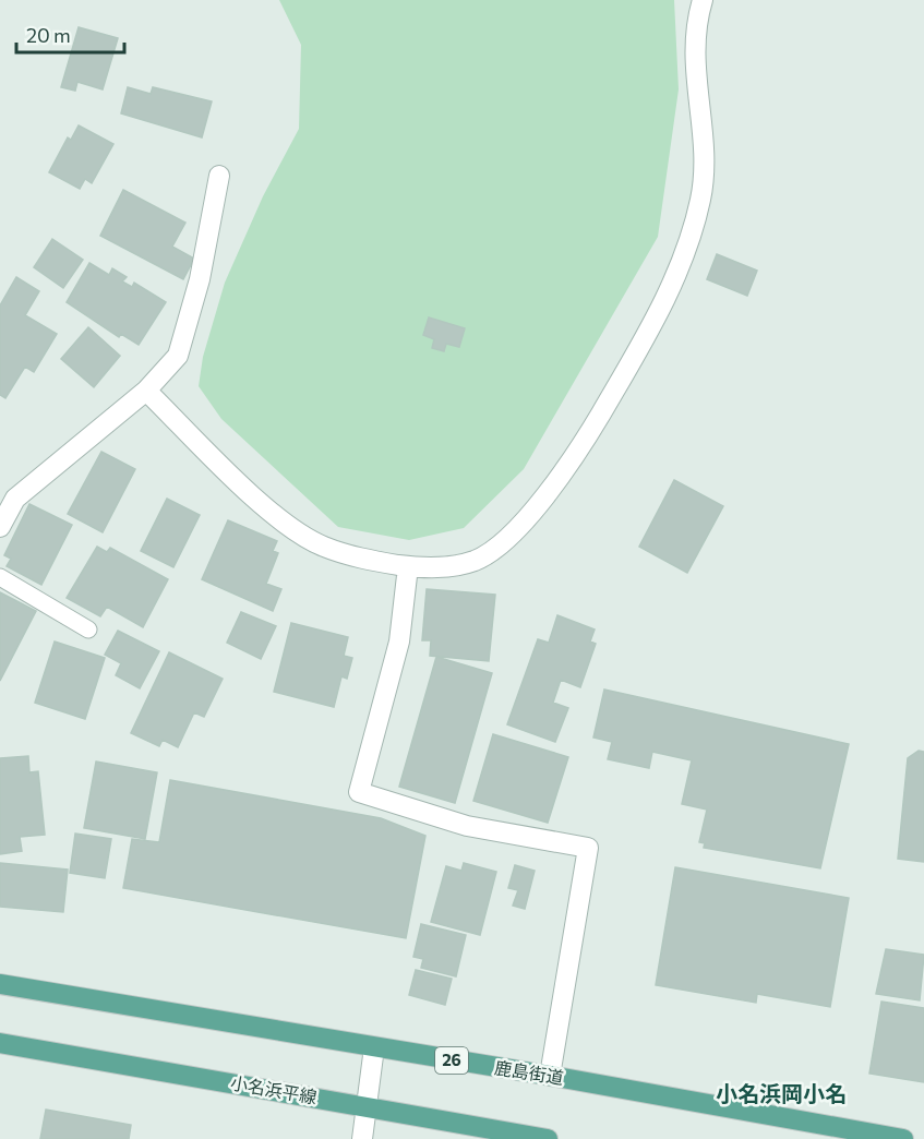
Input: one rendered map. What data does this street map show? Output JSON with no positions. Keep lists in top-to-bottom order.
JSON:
{
  "streets": {
    "main road": ["26", "鹿島街道", "小名浜平線"]
  },
  "districts": ["小名浜岡小名"],
  "scale_bar": "20 m"
}
